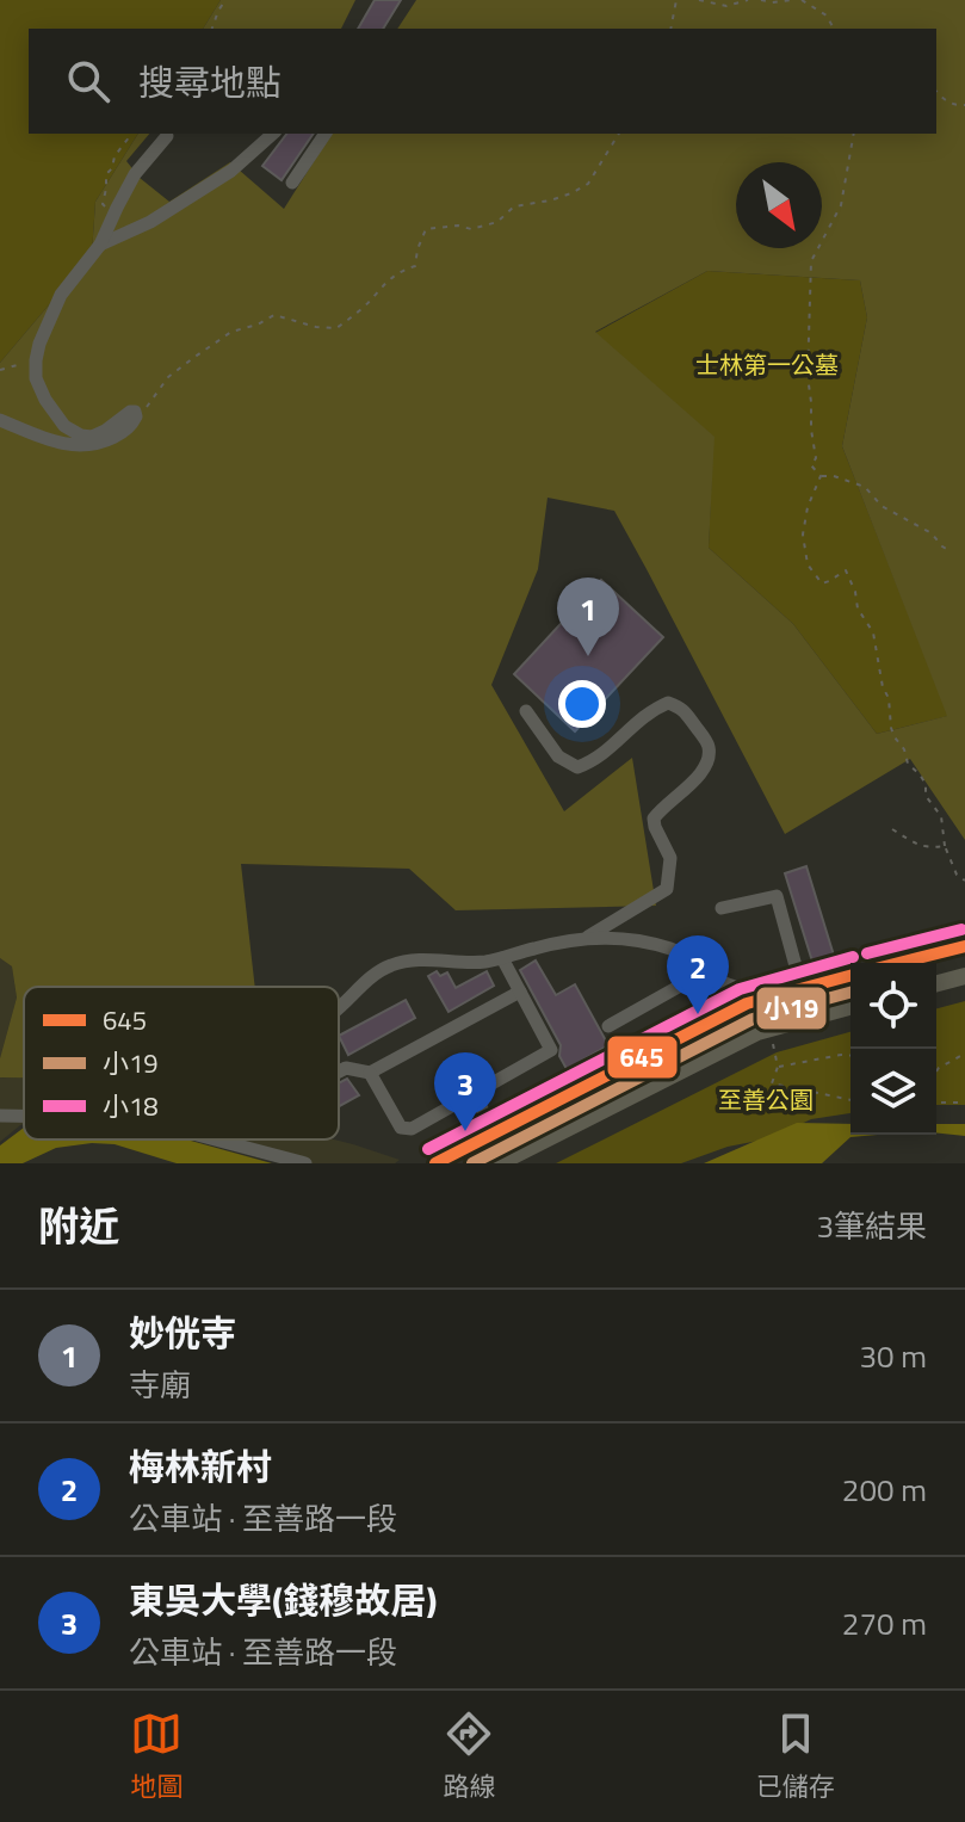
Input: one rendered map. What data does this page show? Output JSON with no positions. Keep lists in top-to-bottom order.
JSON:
{
  "parks": ["士林第一公墓", "至善公園"],
  "lines": ["transit line 小18", "transit line 645", "transit line 小19"],
  "legend": ["645", "小19", "小18"],
  "north": "bottom right",
  "page": {
    "search": "搜尋地點",
    "pins": ["1", "2", "3"],
    "heading": ["附近", "3筆結果"],
    "list": [
      {
        "mark": "1",
        "name": "妙侊寺",
        "note": "寺廟",
        "value": "30 m"
      },
      {
        "mark": "2",
        "name": "梅林新村",
        "note": "公車站 · 至善路一段",
        "value": "200 m"
      },
      {
        "mark": "3",
        "name": "東吳大學(錢穆故居)",
        "note": "公車站 · 至善路一段",
        "value": "270 m"
      }
    ],
    "nav": ["地圖", "路線", "已儲存"]
  }
}
